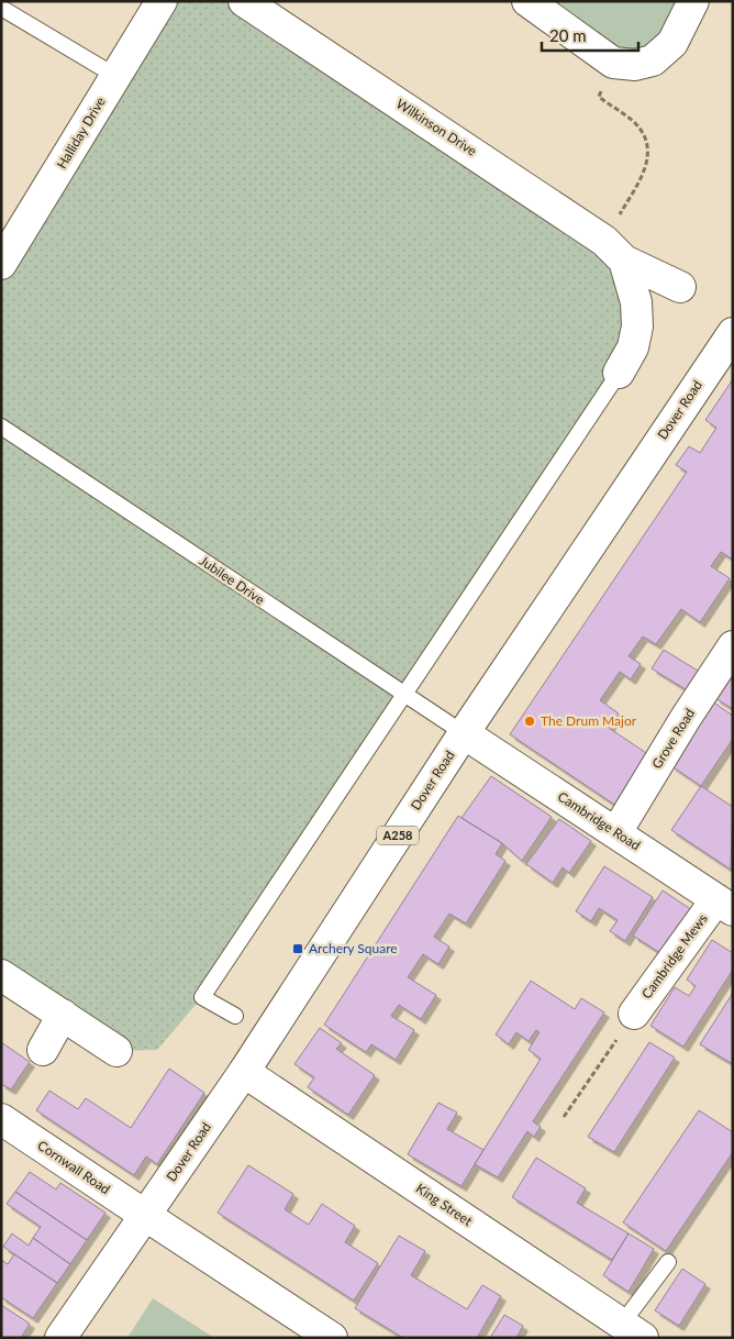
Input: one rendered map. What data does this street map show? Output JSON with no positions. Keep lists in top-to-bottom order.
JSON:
{
  "streets": {
    "street": [
      "Wilkinson Drive",
      "Halliday Drive",
      "Dover Road",
      "Grove Road",
      "Cambridge Road",
      "A258",
      "Cambridge Mews",
      "Cornwall Road",
      "King Street"
    ],
    "lane": ["Jubilee Drive"]
  },
  "crossings": [
    ["Dover Road", "Jubilee Drive"],
    ["Dover Road", "Cambridge Road"],
    ["Dover Road", "Cornwall Road"],
    ["Dover Road", "King Street"],
    ["Jubilee Drive", "Cambridge Road"],
    ["Grove Road", "Cambridge Road"],
    ["Cambridge Road", "Cambridge Mews"]
  ],
  "places": {
    "other": ["The Drum Major"],
    "transit": ["Archery Square"]
  },
  "scale_bar": "20 m"
}
